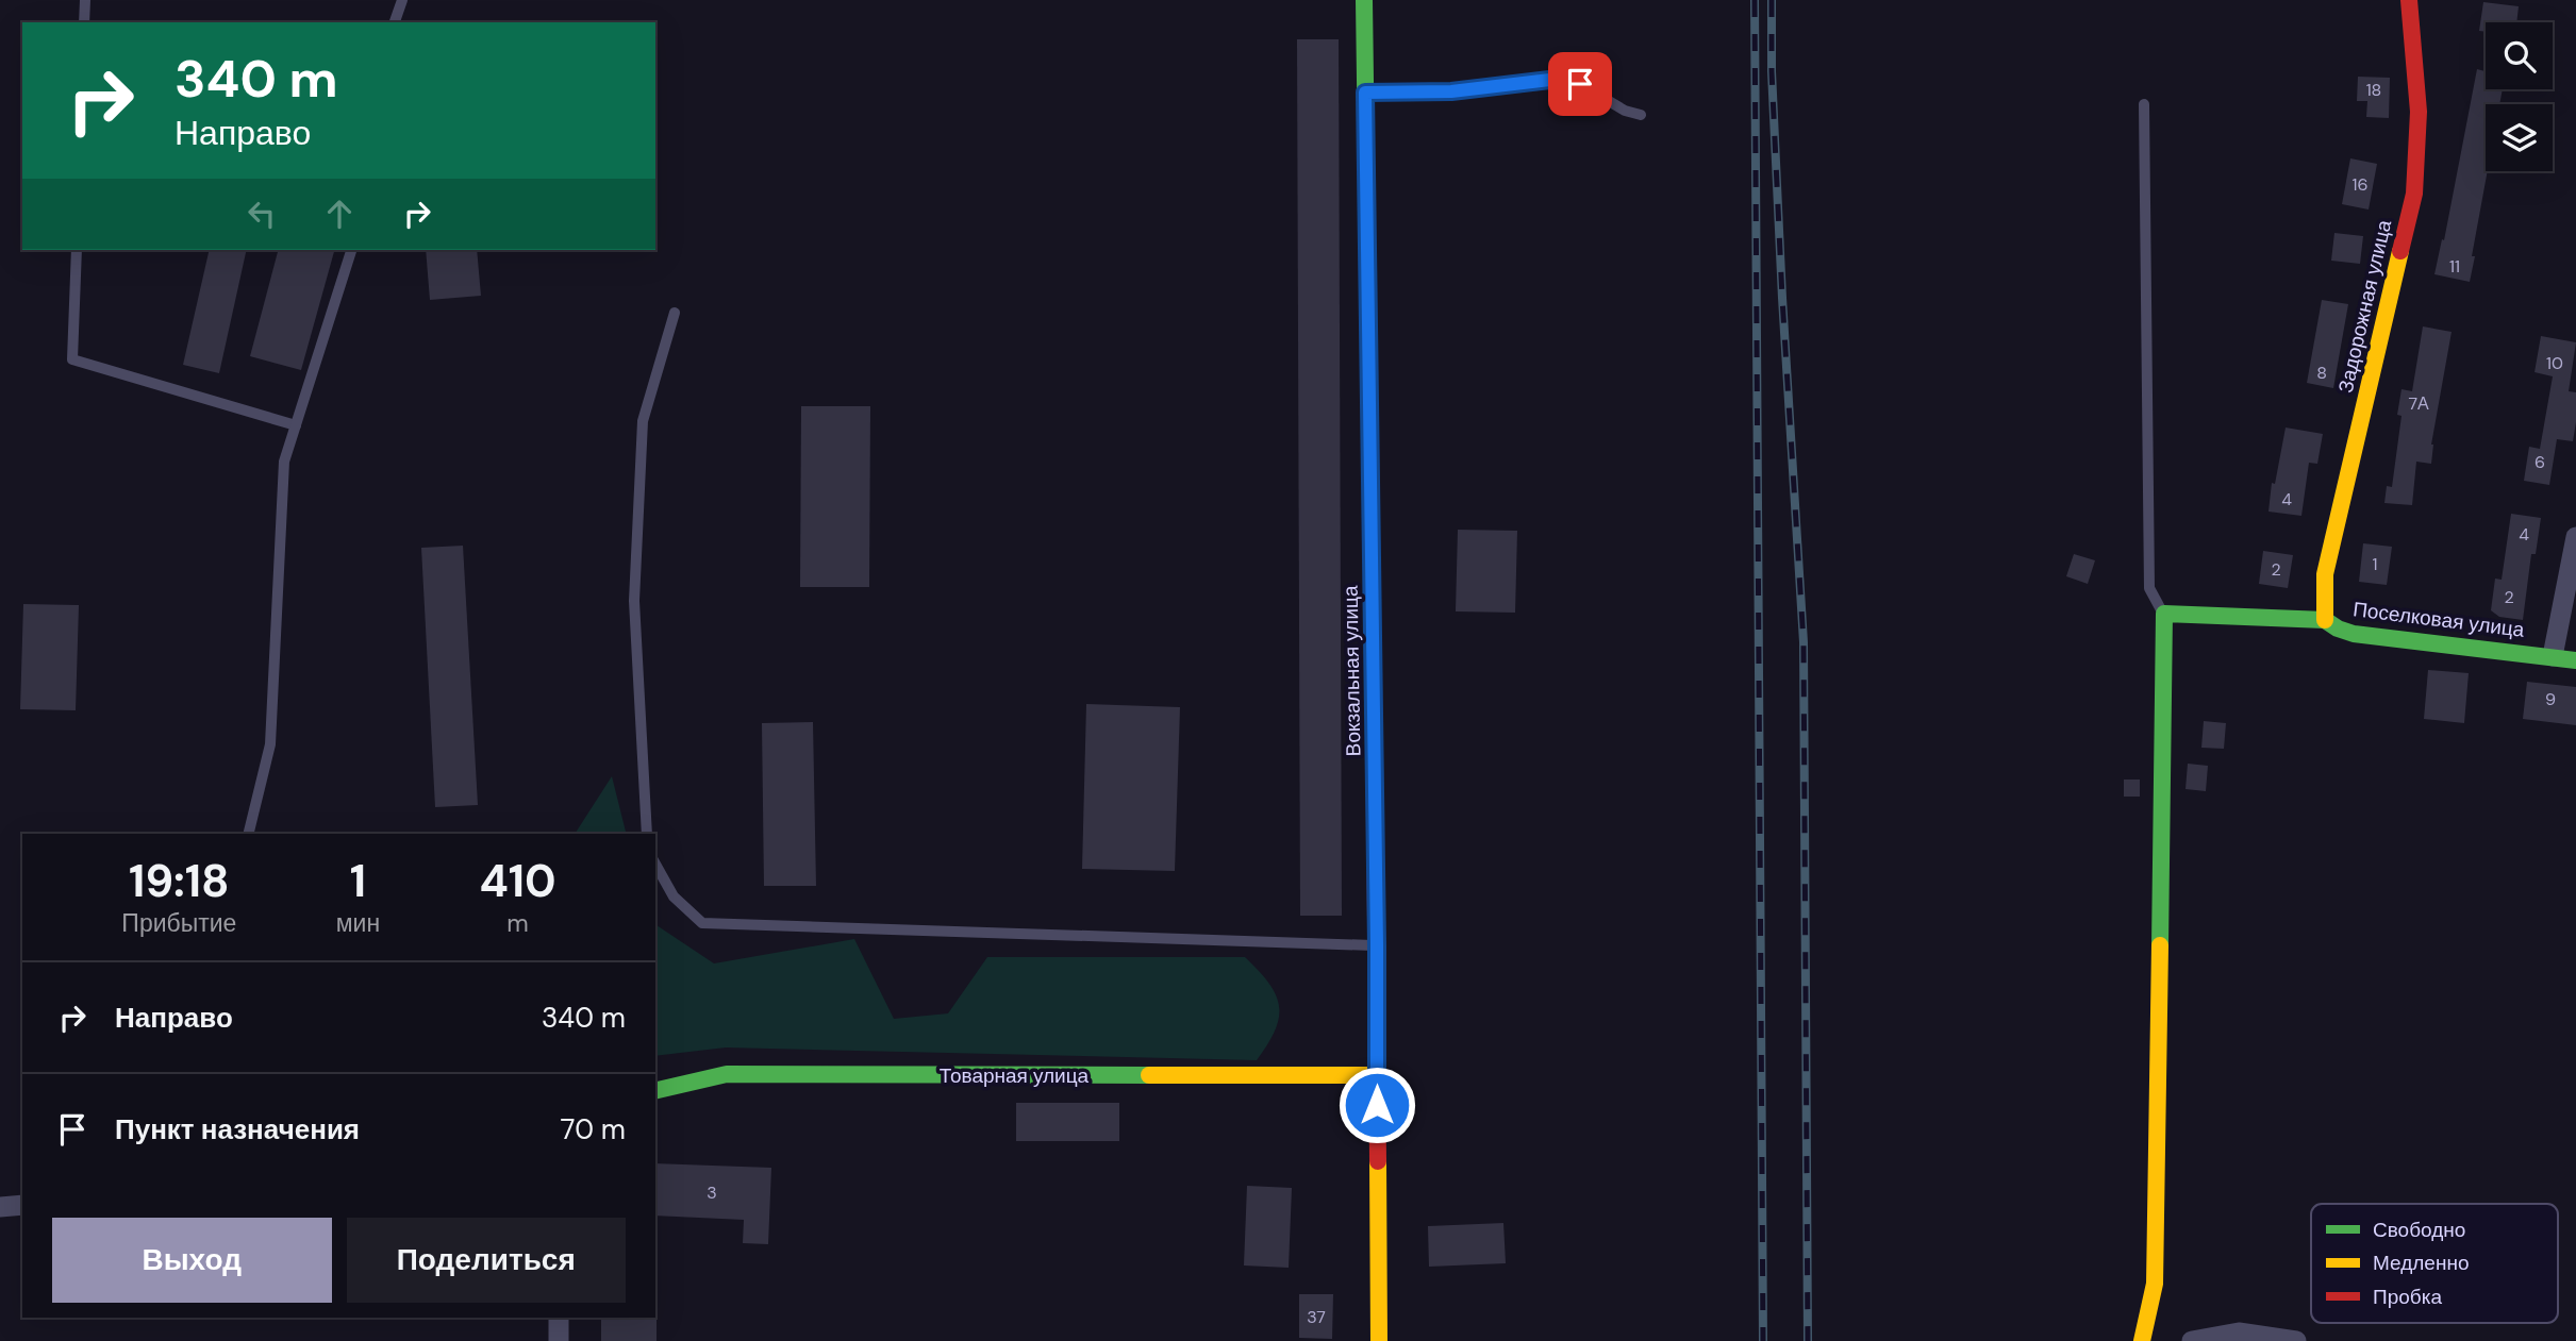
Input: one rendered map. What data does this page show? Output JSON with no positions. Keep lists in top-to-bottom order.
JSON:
{
  "streets": {
    "street": [
      "Задорожная улица",
      "Поселковая улица",
      "Вокзальная улица",
      "Товарная улица"
    ]
  },
  "crossings": [
    ["Задорожная улица", "Поселковая улица"],
    ["Вокзальная улица", "Товарная улица"]
  ],
  "house_numbers": [
    "18",
    "16",
    "11",
    "10",
    "8",
    "7А",
    "6",
    "4",
    "4",
    "1",
    "2",
    "2",
    "9",
    "3",
    "37"
  ],
  "legend": ["Свободно", "Медленно", "Пробка"],
  "page": {
    "turn": ["340 m", "Направо"],
    "eta": [
      "19:18",
      "Прибытие",
      "1",
      "мин",
      "410",
      "m"
    ],
    "list": [
      {
        "name": "Направо",
        "value": "340 m"
      },
      {
        "name": "Пункт назначения",
        "value": "70 m"
      }
    ],
    "buttons": ["Выход", "Поделиться"]
  }
}
